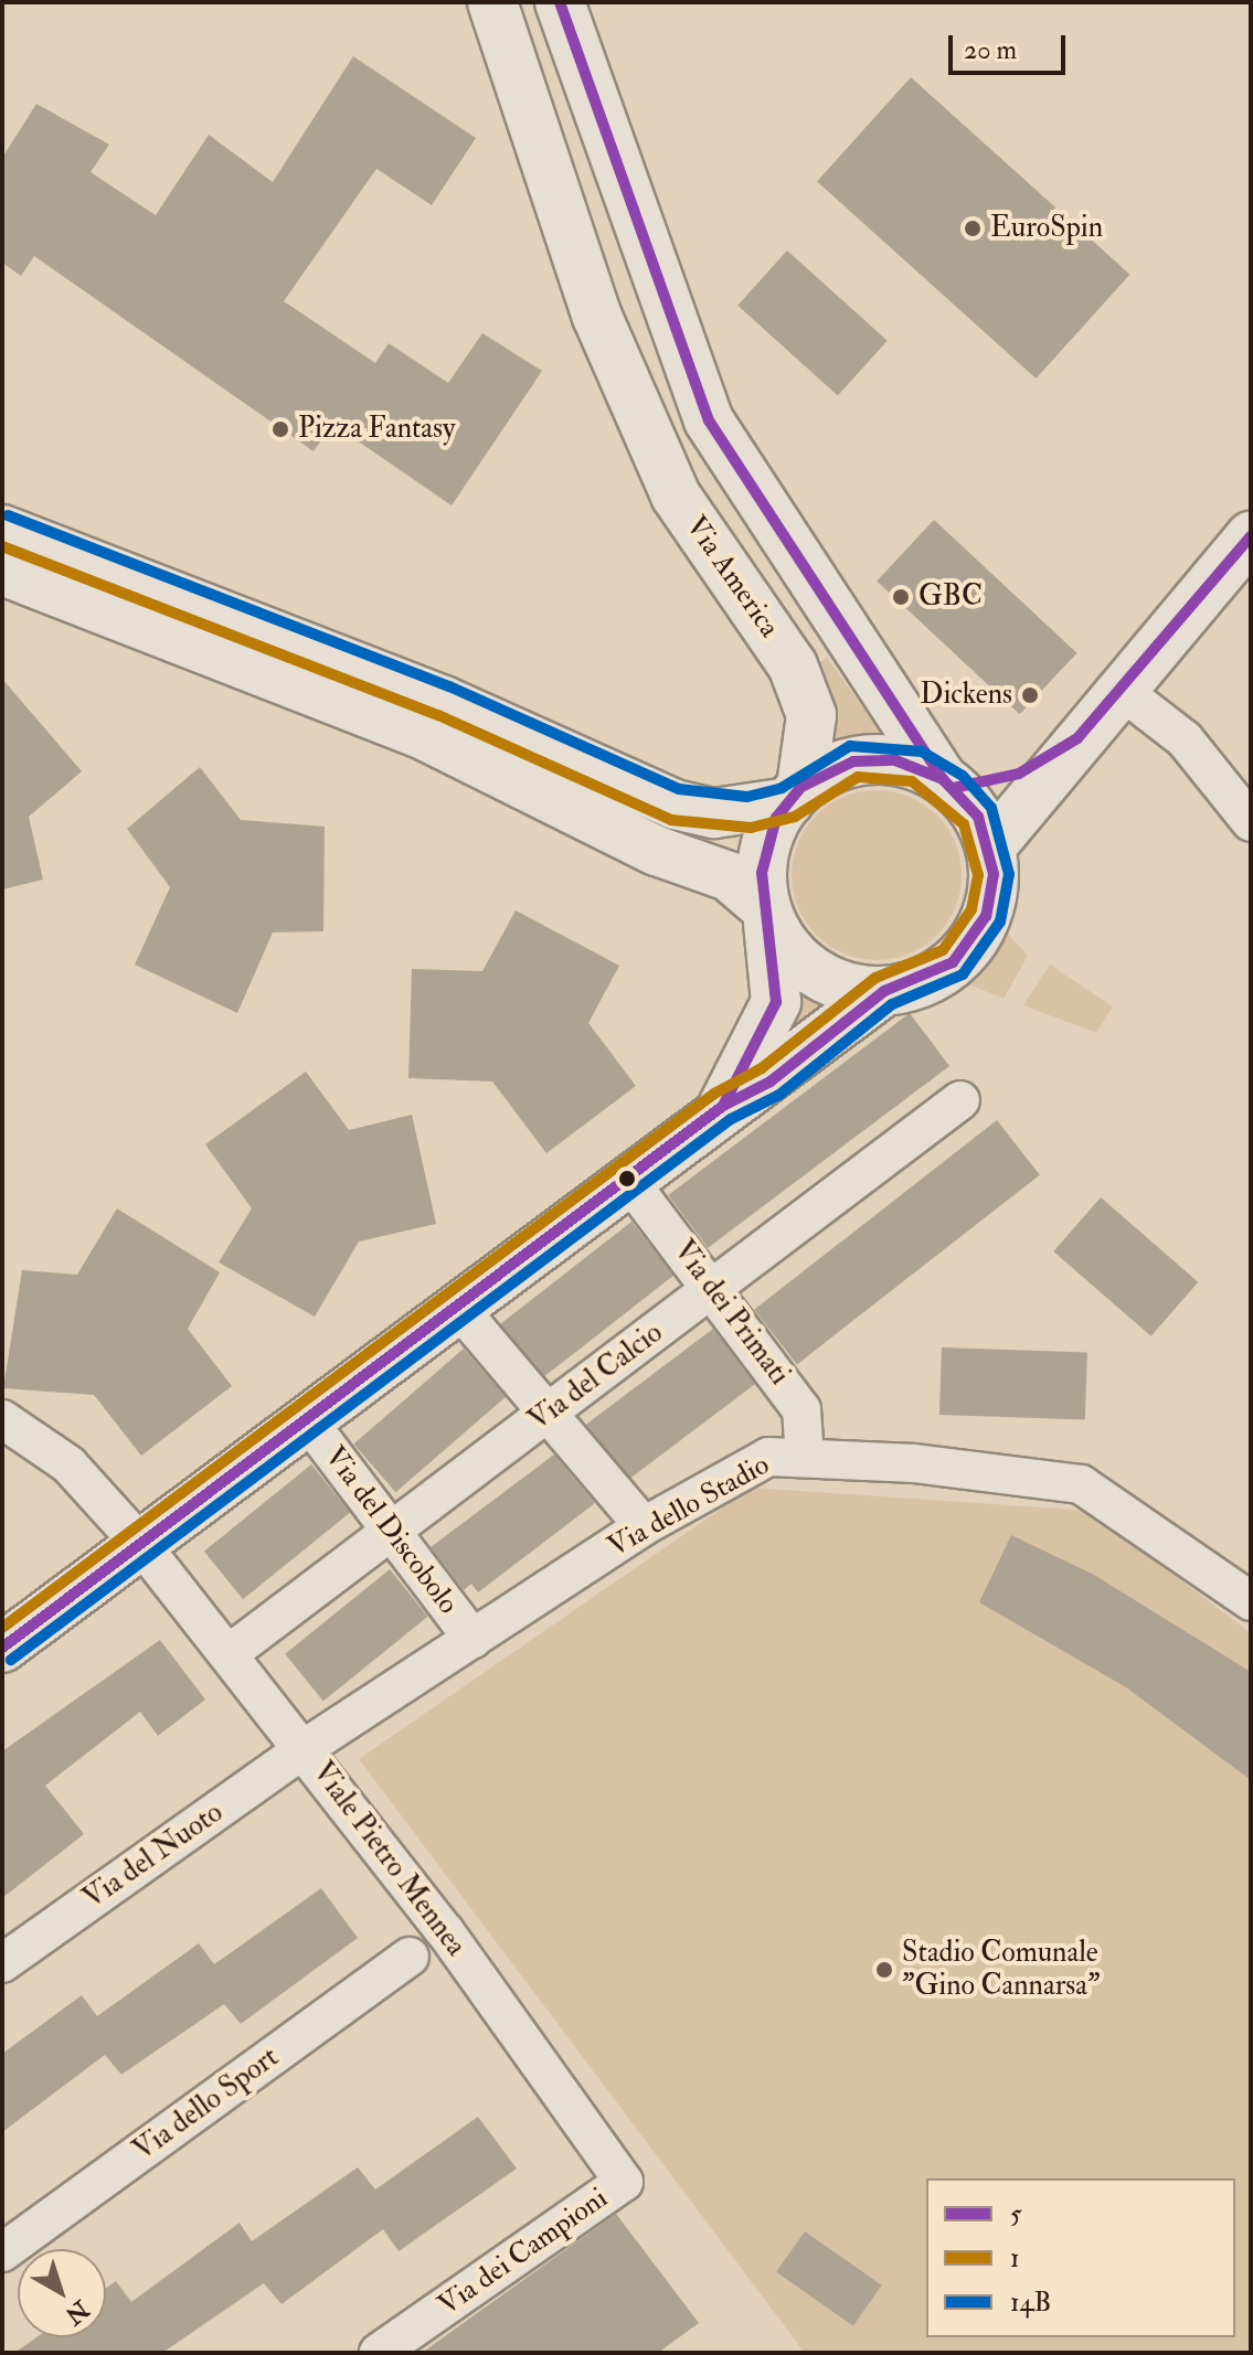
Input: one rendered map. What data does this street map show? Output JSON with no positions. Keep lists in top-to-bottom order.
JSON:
{
  "streets": {
    "street": [
      "Via America",
      "Via dei Primati",
      "Via del Calcio",
      "Via dello Stadio",
      "Via del Discobolo",
      "Via del Nuoto",
      "Viale Pietro Mennea",
      "Via dello Sport",
      "Via dei Campioni"
    ]
  },
  "crossings": [
    ["Via dei Primati", "Via del Calcio"],
    ["Via dei Primati", "Via dello Stadio"],
    ["Via del Calcio", "Via del Discobolo"],
    ["Via del Calcio", "Viale Pietro Mennea"],
    ["Via dello Stadio", "Via del Discobolo"],
    ["Via dello Stadio", "Via del Nuoto"],
    ["Via dello Stadio", "Viale Pietro Mennea"],
    ["Via del Nuoto", "Viale Pietro Mennea"],
    ["Viale Pietro Mennea", "Via dei Campioni"]
  ],
  "places": [
    "EuroSpin",
    "Pizza Fantasy",
    "GBC",
    "Dickens",
    "Stadio Comunale \"Gino Cannarsa\""
  ],
  "lines": ["transit line 5", "transit line 14B", "transit line 1"],
  "legend": ["5", "1", "14B"],
  "scale_bar": "20 m",
  "north": "bottom right"
}
